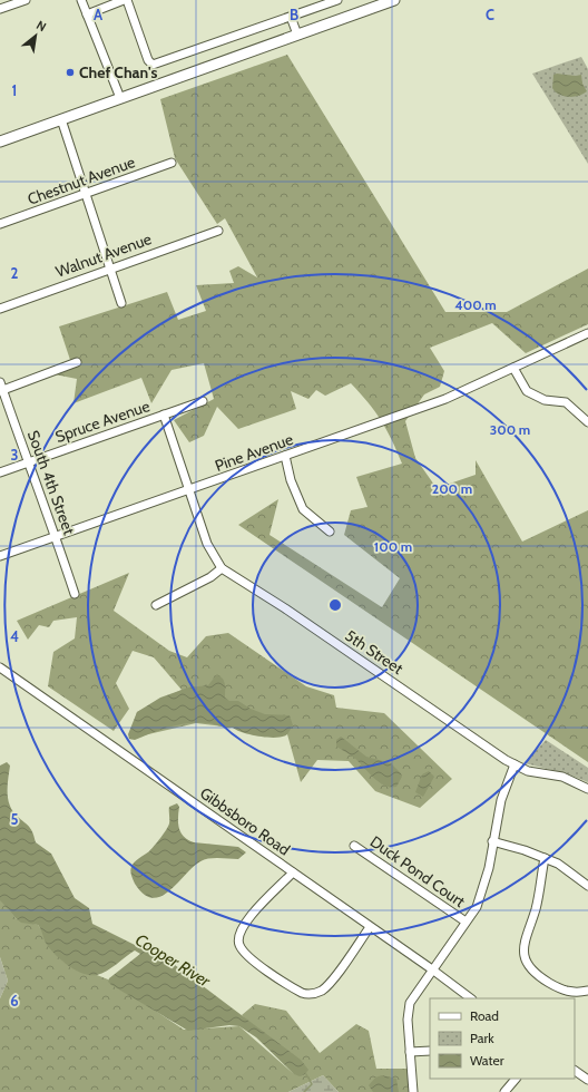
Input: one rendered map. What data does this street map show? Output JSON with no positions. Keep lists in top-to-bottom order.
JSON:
{
  "streets": {
    "street": [
      "Chestnut Avenue",
      "Walnut Avenue",
      "Spruce Avenue",
      "Pine Avenue",
      "South 4th Street",
      "5th Street",
      "Gibbsboro Road",
      "Duck Pond Court"
    ]
  },
  "crossings": [
    ["Spruce Avenue", "South 4th Street"],
    ["Spruce Avenue", "5th Street"],
    ["Pine Avenue", "South 4th Street"],
    ["Pine Avenue", "5th Street"]
  ],
  "water": ["Cooper River"],
  "places": ["Chef Chan's"],
  "legend": ["Road", "Park", "Water"],
  "north": "top right",
  "grid": {
    "columns": ["A", "B", "C"],
    "rows": [
      "1",
      "2",
      "3",
      "4",
      "5",
      "6"
    ]
  },
  "rings": [
    "400 m",
    "300 m",
    "200 m",
    "100 m"
  ]
}
